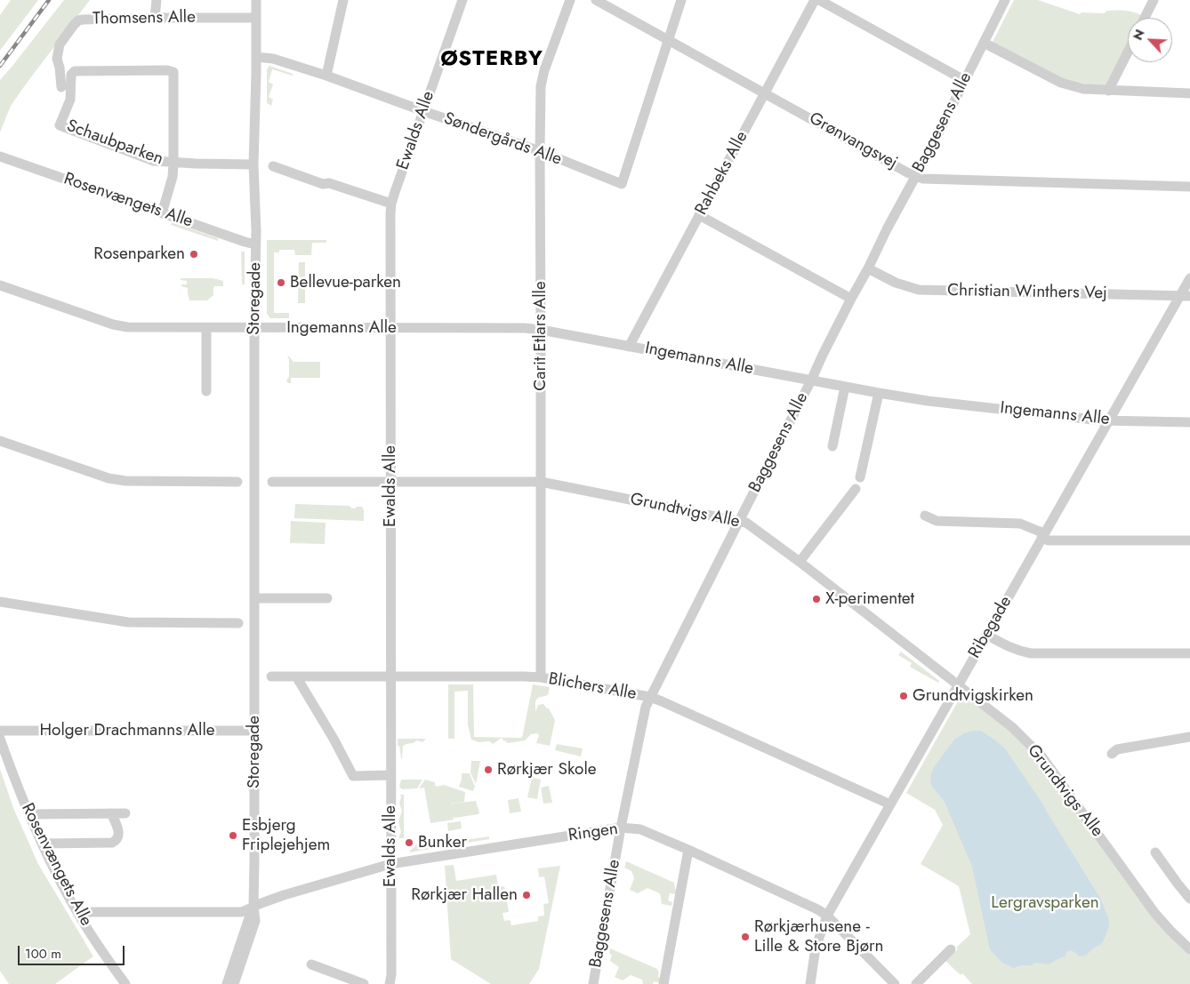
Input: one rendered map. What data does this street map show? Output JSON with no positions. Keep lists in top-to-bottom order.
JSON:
{
  "streets": {
    "street": [
      "Thomsens Alle",
      "Baggesens Alle",
      "Ewalds Alle",
      "Søndergårds Alle",
      "Grønvangsvej",
      "Schaubparken",
      "Rahbeks Alle",
      "Rosenvængets Alle",
      "Christian Winthers Vej",
      "Storegade",
      "Ingemanns Alle",
      "Carit Etlars Alle",
      "Grundtvigs Alle",
      "Ribegade",
      "Blichers Alle",
      "Holger Drachmanns Alle",
      "Ringen"
    ]
  },
  "crossings": [
    ["Thomsens Alle", "Storegade"],
    ["Baggesens Alle", "Grønvangsvej"],
    ["Baggesens Alle", "Christian Winthers Vej"],
    ["Baggesens Alle", "Ingemanns Alle"],
    ["Baggesens Alle", "Grundtvigs Alle"],
    ["Baggesens Alle", "Blichers Alle"],
    ["Baggesens Alle", "Ringen"],
    ["Ewalds Alle", "Søndergårds Alle"],
    ["Ewalds Alle", "Ingemanns Alle"],
    ["Ewalds Alle", "Grundtvigs Alle"],
    ["Ewalds Alle", "Blichers Alle"],
    ["Ewalds Alle", "Ringen"],
    ["Søndergårds Alle", "Grønvangsvej"],
    ["Søndergårds Alle", "Storegade"],
    ["Søndergårds Alle", "Carit Etlars Alle"],
    ["Grønvangsvej", "Rahbeks Alle"],
    ["Schaubparken", "Rosenvængets Alle"],
    ["Schaubparken", "Storegade"],
    ["Rahbeks Alle", "Ingemanns Alle"],
    ["Rosenvængets Alle", "Storegade"],
    ["Rosenvængets Alle", "Ringen"],
    ["Christian Winthers Vej", "Ribegade"],
    ["Storegade", "Ingemanns Alle"],
    ["Storegade", "Holger Drachmanns Alle"],
    ["Storegade", "Ringen"],
    ["Ingemanns Alle", "Carit Etlars Alle"],
    ["Ingemanns Alle", "Ribegade"],
    ["Carit Etlars Alle", "Grundtvigs Alle"],
    ["Carit Etlars Alle", "Blichers Alle"],
    ["Grundtvigs Alle", "Ribegade"],
    ["Ribegade", "Blichers Alle"],
    ["Ribegade", "Ringen"]
  ],
  "districts": ["ØSTERBY"],
  "parks": ["Lergravsparken"],
  "places": [
    "Rosenparken",
    "Bellevue-parken",
    "X-perimentet",
    "Grundtvigskirken",
    "Rørkjær Skole",
    "Esbjerg Friplejehjem",
    "Bunker",
    "Rørkjær Hallen",
    "Rørkjærhusene - Lille & Store Bjørn"
  ],
  "scale_bar": "100 m",
  "north": "top left"
}
